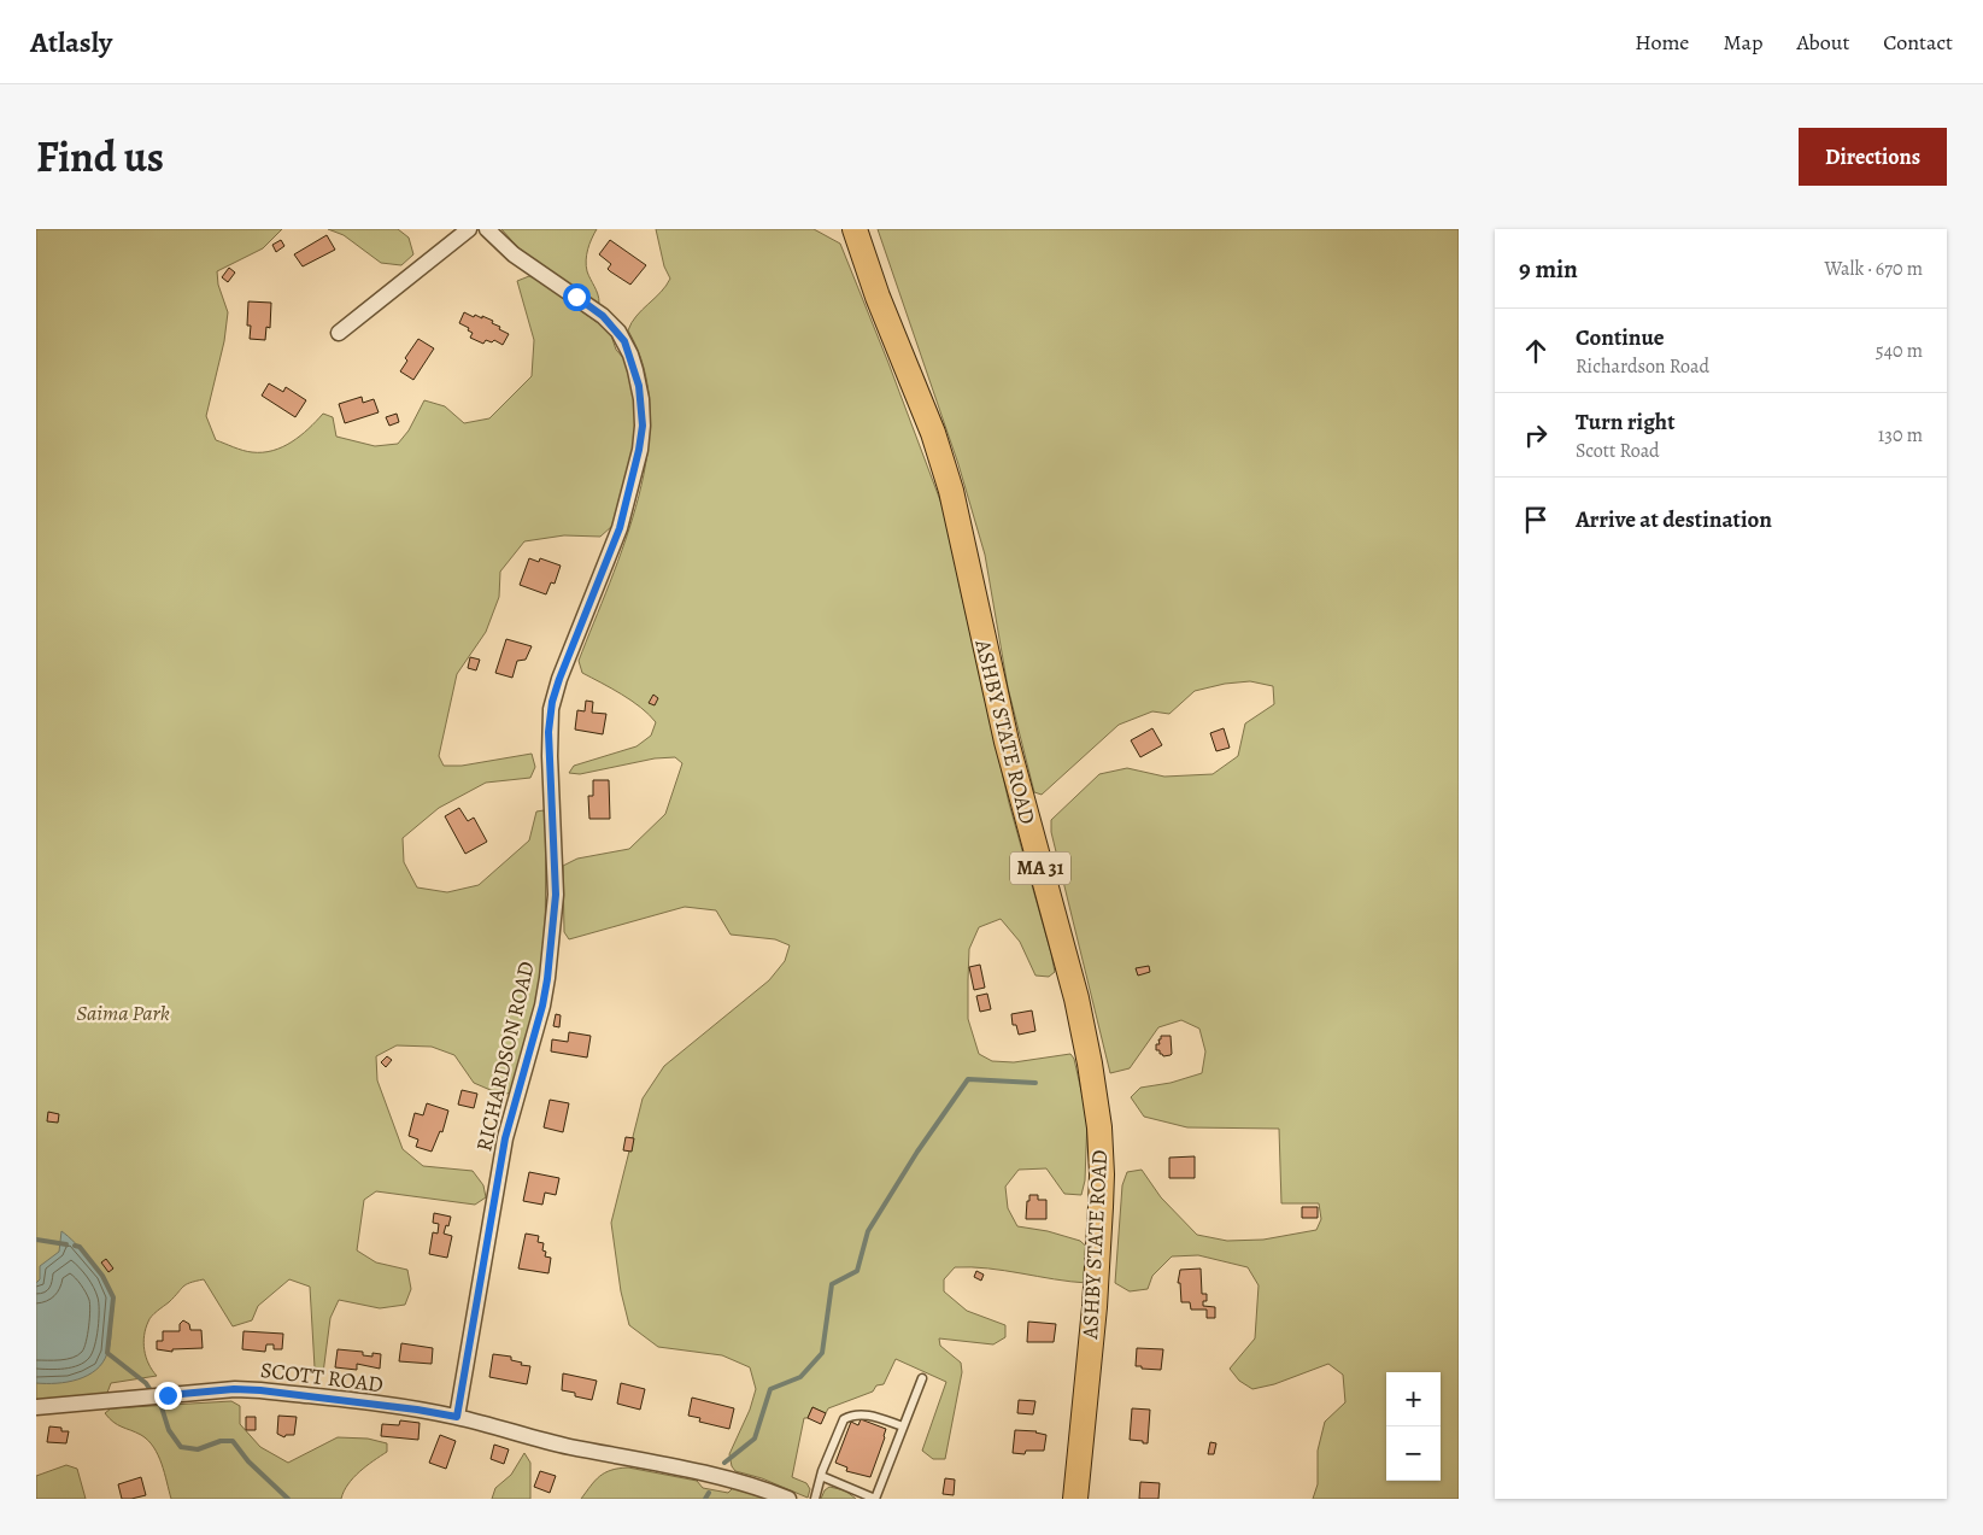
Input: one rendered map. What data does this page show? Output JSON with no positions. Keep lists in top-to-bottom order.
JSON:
{
  "streets": {
    "main road": ["ASHBY STATE ROAD", "MA 31"],
    "street": ["RICHARDSON ROAD", "SCOTT ROAD"]
  },
  "crossings": [
    ["RICHARDSON ROAD", "SCOTT ROAD"]
  ],
  "parks": ["Saima Park"],
  "page": {
    "header": "Atlasly",
    "nav": [
      "Home",
      "Map",
      "About",
      "Contact"
    ],
    "title": "Find us",
    "buttons": "Directions",
    "heading": ["9 min", "Walk · 670 m"],
    "list": [
      ["Continue", "Richardson Road", "540 m"],
      ["Turn right", "Scott Road", "130 m"],
      "Arrive at destination"
    ],
    "map_buttons": ["+", "−"]
  }
}
